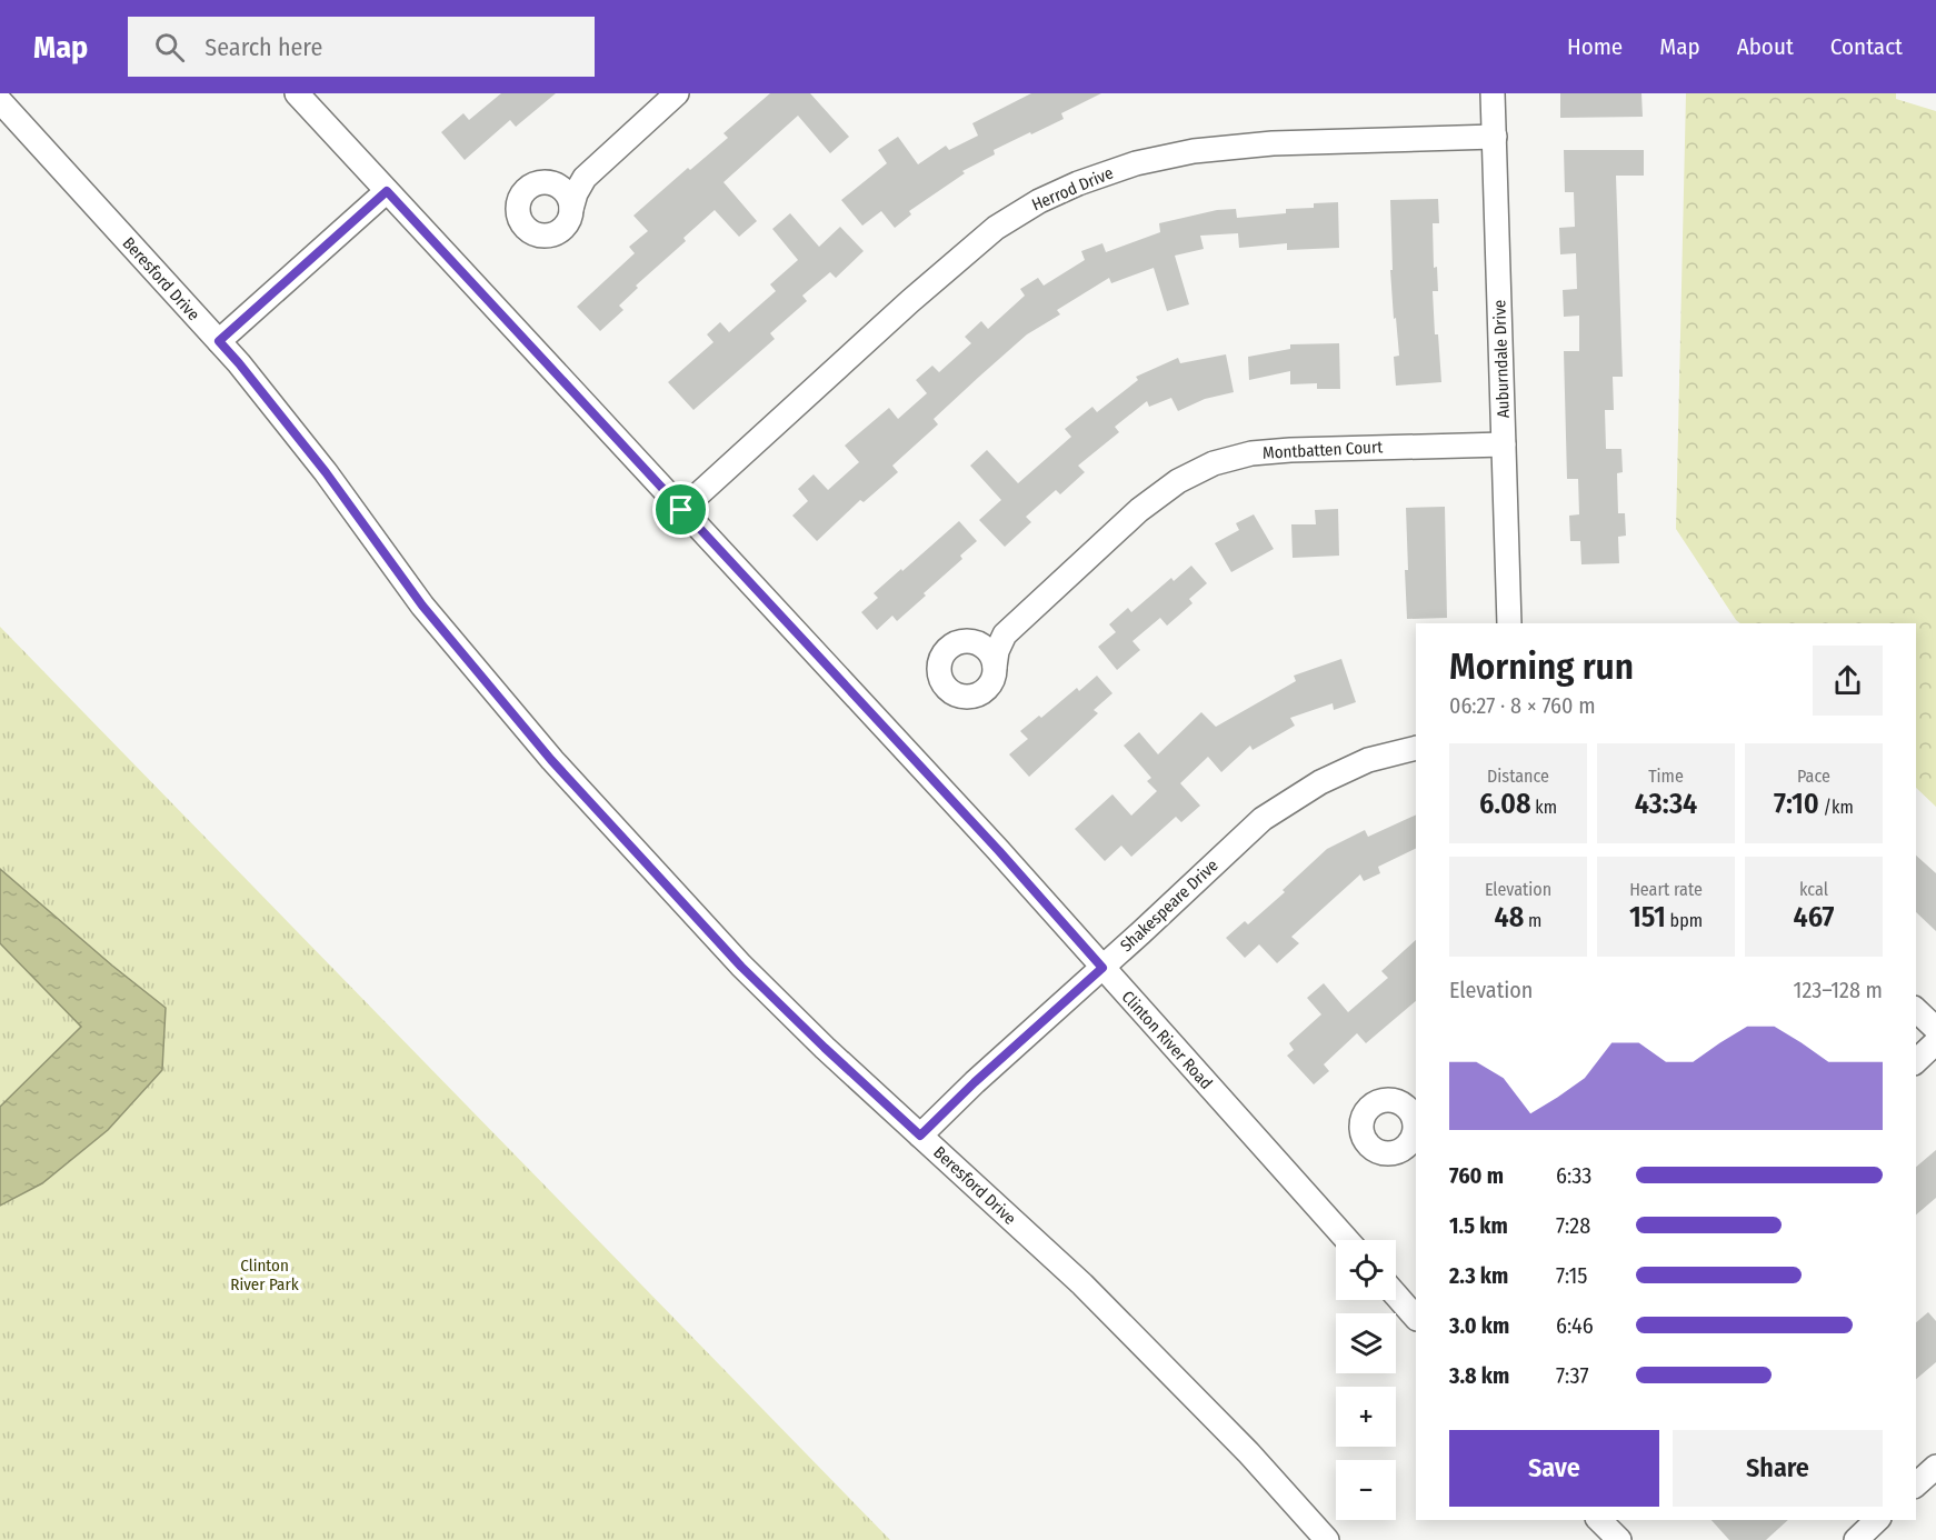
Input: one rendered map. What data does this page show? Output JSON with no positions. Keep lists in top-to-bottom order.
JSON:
{
  "streets": {
    "street": [
      "Herrod Drive",
      "Beresford Drive",
      "Auburndale Drive",
      "Montbatten Court",
      "Shakespeare Drive",
      "Clinton River Road"
    ]
  },
  "crossings": [
    ["Herrod Drive", "Auburndale Drive"],
    ["Herrod Drive", "Clinton River Road"],
    ["Beresford Drive", "Shakespeare Drive"],
    ["Auburndale Drive", "Montbatten Court"],
    ["Shakespeare Drive", "Clinton River Road"]
  ],
  "parks": ["Clinton River Park"],
  "page": {
    "header": "Map",
    "search": "Search here",
    "nav": [
      "Home",
      "Map",
      "About",
      "Contact"
    ],
    "heading": ["Morning run", "06:27 · 8 × 760 m"],
    "stats": [
      ["Distance", "6.08 km"],
      ["Time", "43:34"],
      ["Pace", "7:10 /km"],
      ["Elevation", "48 m"],
      ["Heart rate", "151 bpm"],
      ["kcal", "467"]
    ],
    "chart": ["Elevation", "123–128 m"],
    "list": [
      {
        "name": "760 m",
        "note": "6:33"
      },
      {
        "name": "1.5 km",
        "note": "7:28"
      },
      {
        "name": "2.3 km",
        "note": "7:15"
      },
      {
        "name": "3.0 km",
        "note": "6:46"
      },
      {
        "name": "3.8 km",
        "note": "7:37"
      }
    ],
    "map_buttons": ["+", "−"],
    "buttons": ["Save", "Share"]
  }
}
